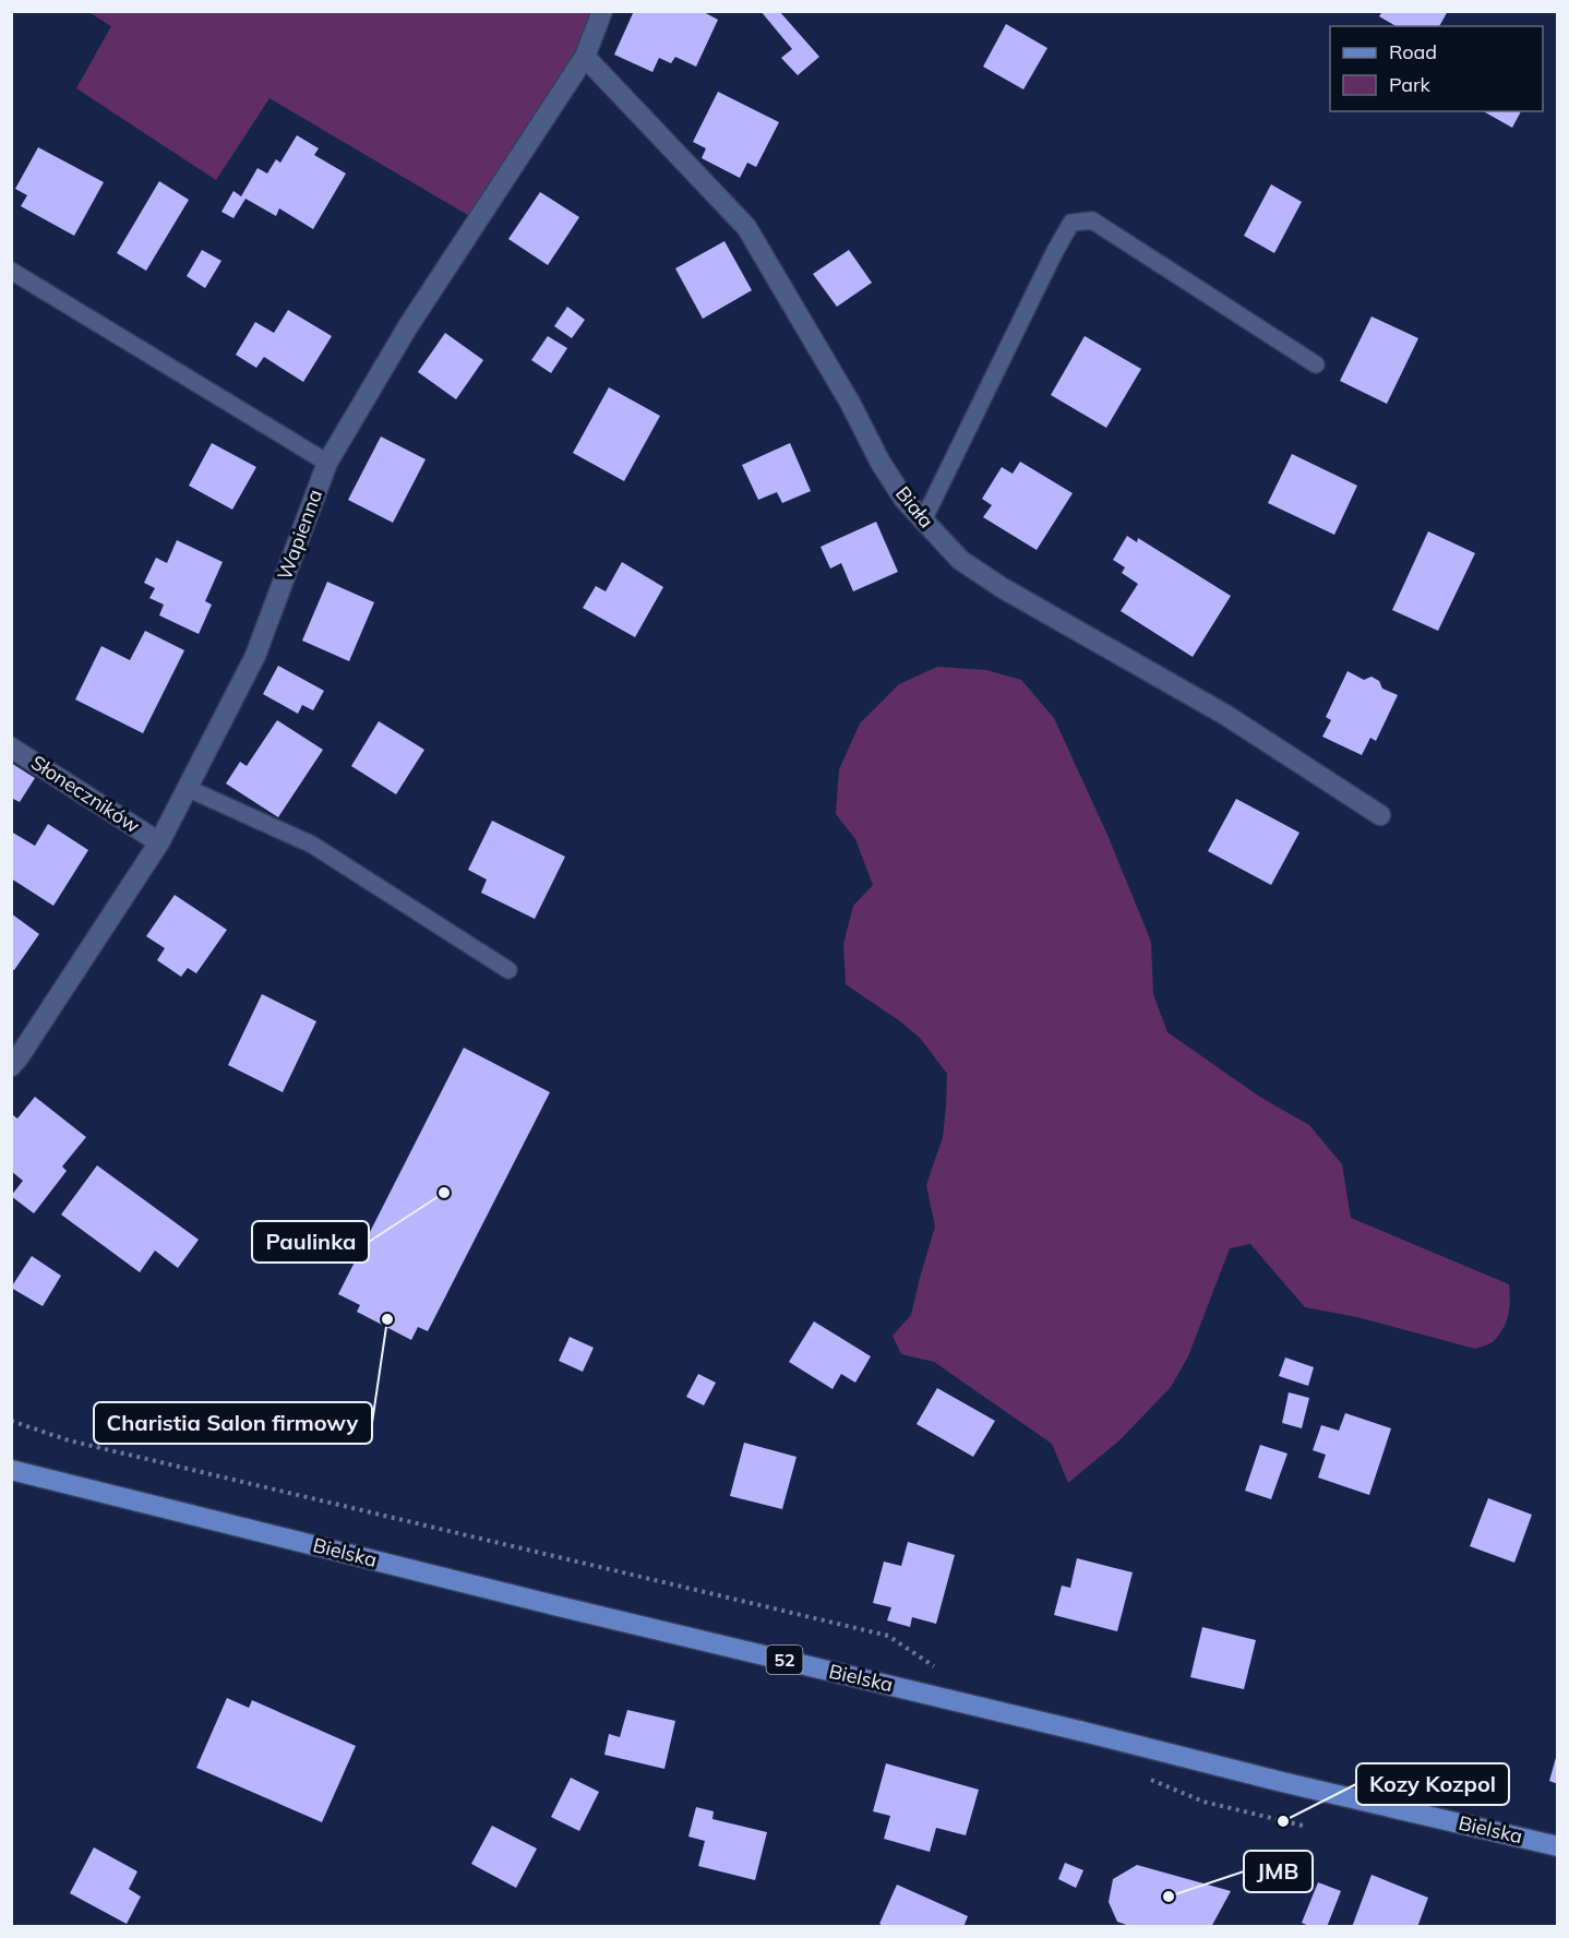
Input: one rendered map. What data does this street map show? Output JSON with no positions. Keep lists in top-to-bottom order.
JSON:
{
  "streets": {
    "main road": ["Bielska", "52"],
    "street": ["Biała", "Wapienna", "Słoneczników"]
  },
  "crossings": [
    ["Biała", "Wapienna"],
    ["Wapienna", "Słoneczników"]
  ],
  "places": [
    "Paulinka",
    "Charistia Salon firmowy",
    "Kozy Kozpol",
    "JMB"
  ],
  "legend": ["Road", "Park"]
}
